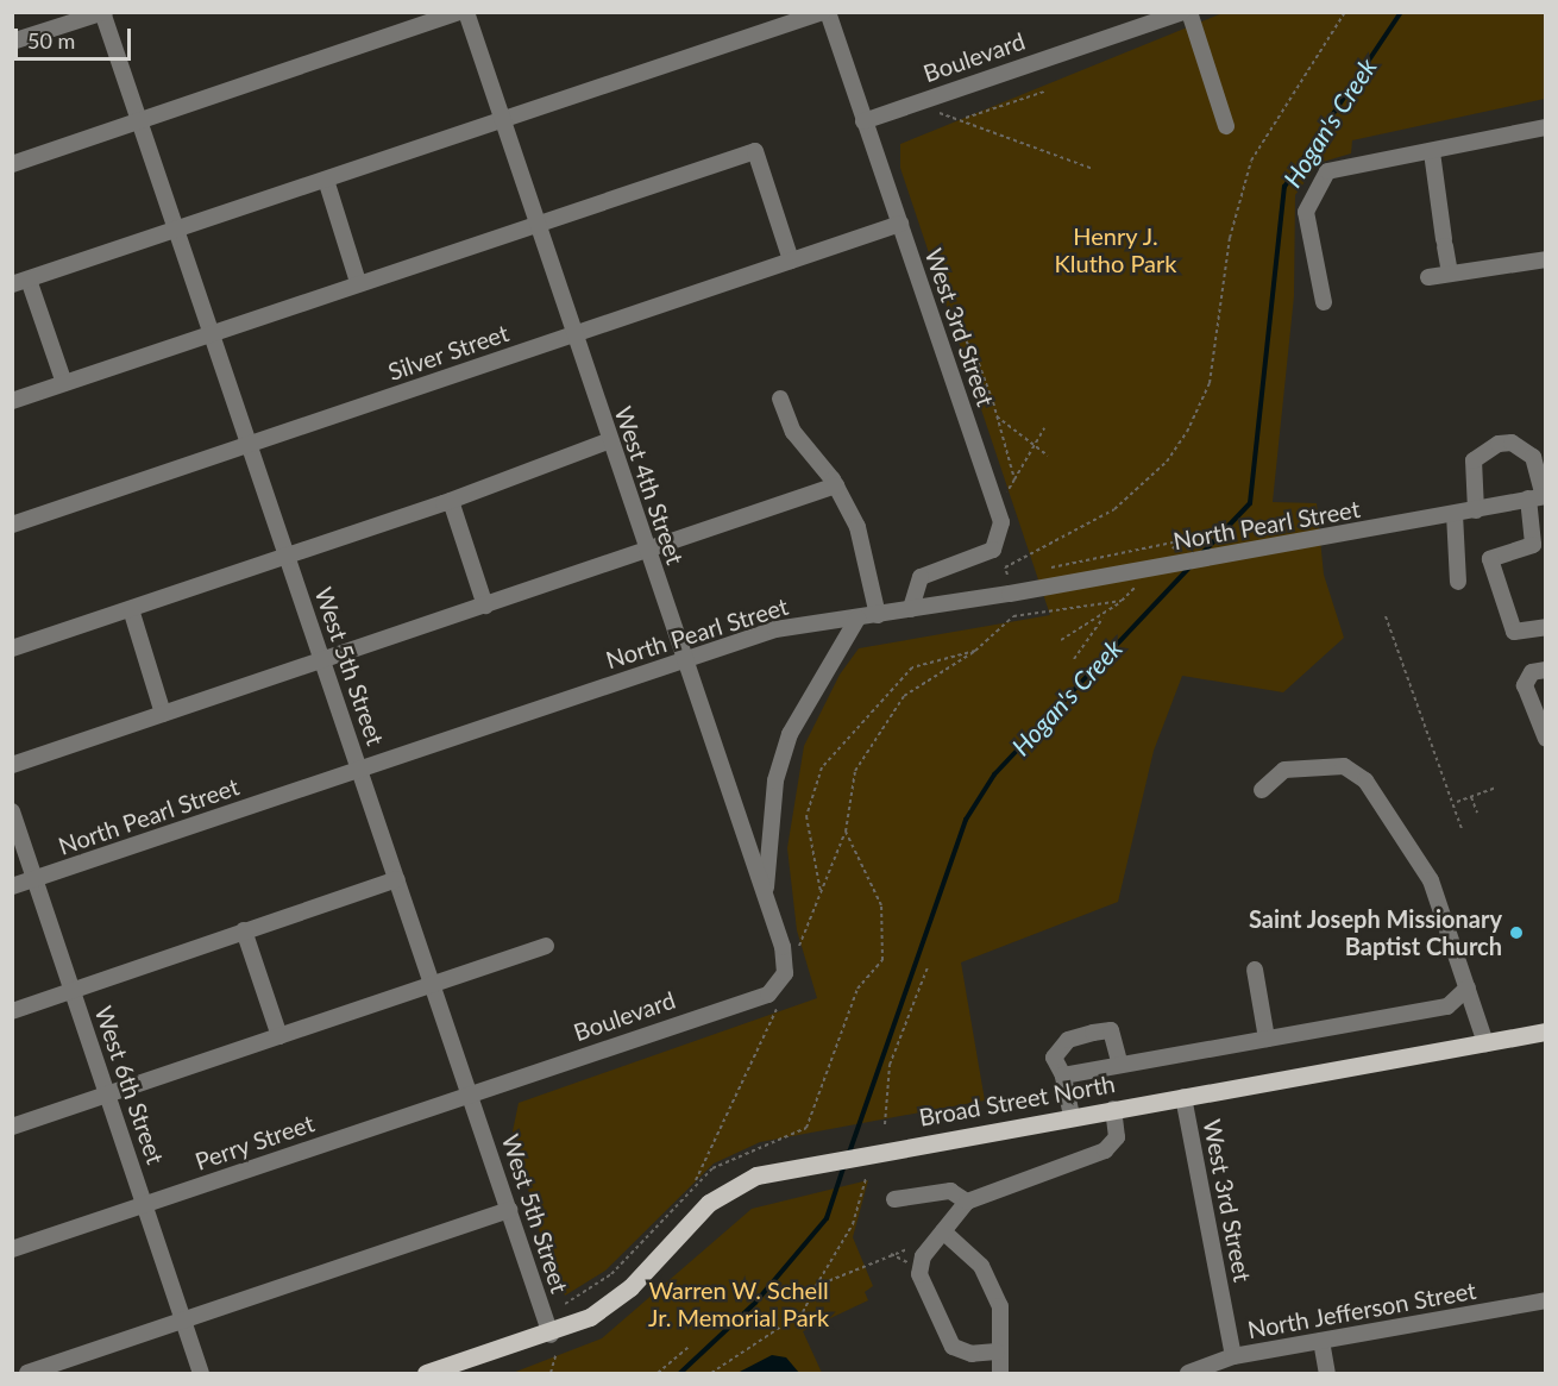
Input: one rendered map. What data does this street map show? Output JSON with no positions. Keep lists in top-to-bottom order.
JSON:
{
  "streets": {
    "main road": ["Broad Street North"],
    "street": [
      "Boulevard",
      "West 3rd Street",
      "Silver Street",
      "West 4th Street",
      "North Pearl Street",
      "West 5th Street",
      "West 6th Street",
      "Perry Street",
      "North Jefferson Street"
    ]
  },
  "crossings": [
    ["Boulevard", "West 3rd Street"],
    ["Boulevard", "West 4th Street"],
    ["Boulevard", "West 5th Street"],
    ["Boulevard", "Perry Street"],
    ["West 3rd Street", "Silver Street"],
    ["West 3rd Street", "North Pearl Street"],
    ["West 3rd Street", "Broad Street North"],
    ["West 3rd Street", "North Jefferson Street"],
    ["Silver Street", "West 4th Street"],
    ["Silver Street", "West 5th Street"],
    ["West 4th Street", "North Pearl Street"],
    ["North Pearl Street", "West 5th Street"],
    ["North Pearl Street", "West 6th Street"],
    ["West 5th Street", "Broad Street North"],
    ["West 5th Street", "Perry Street"],
    ["West 6th Street", "Perry Street"]
  ],
  "water": ["Hogan's Creek"],
  "parks": ["Henry J. Klutho Park", "Warren W. Schell Jr. Memorial Park"],
  "places": ["Saint Joseph Missionary Baptist Church"],
  "scale_bar": "50 m"
}
